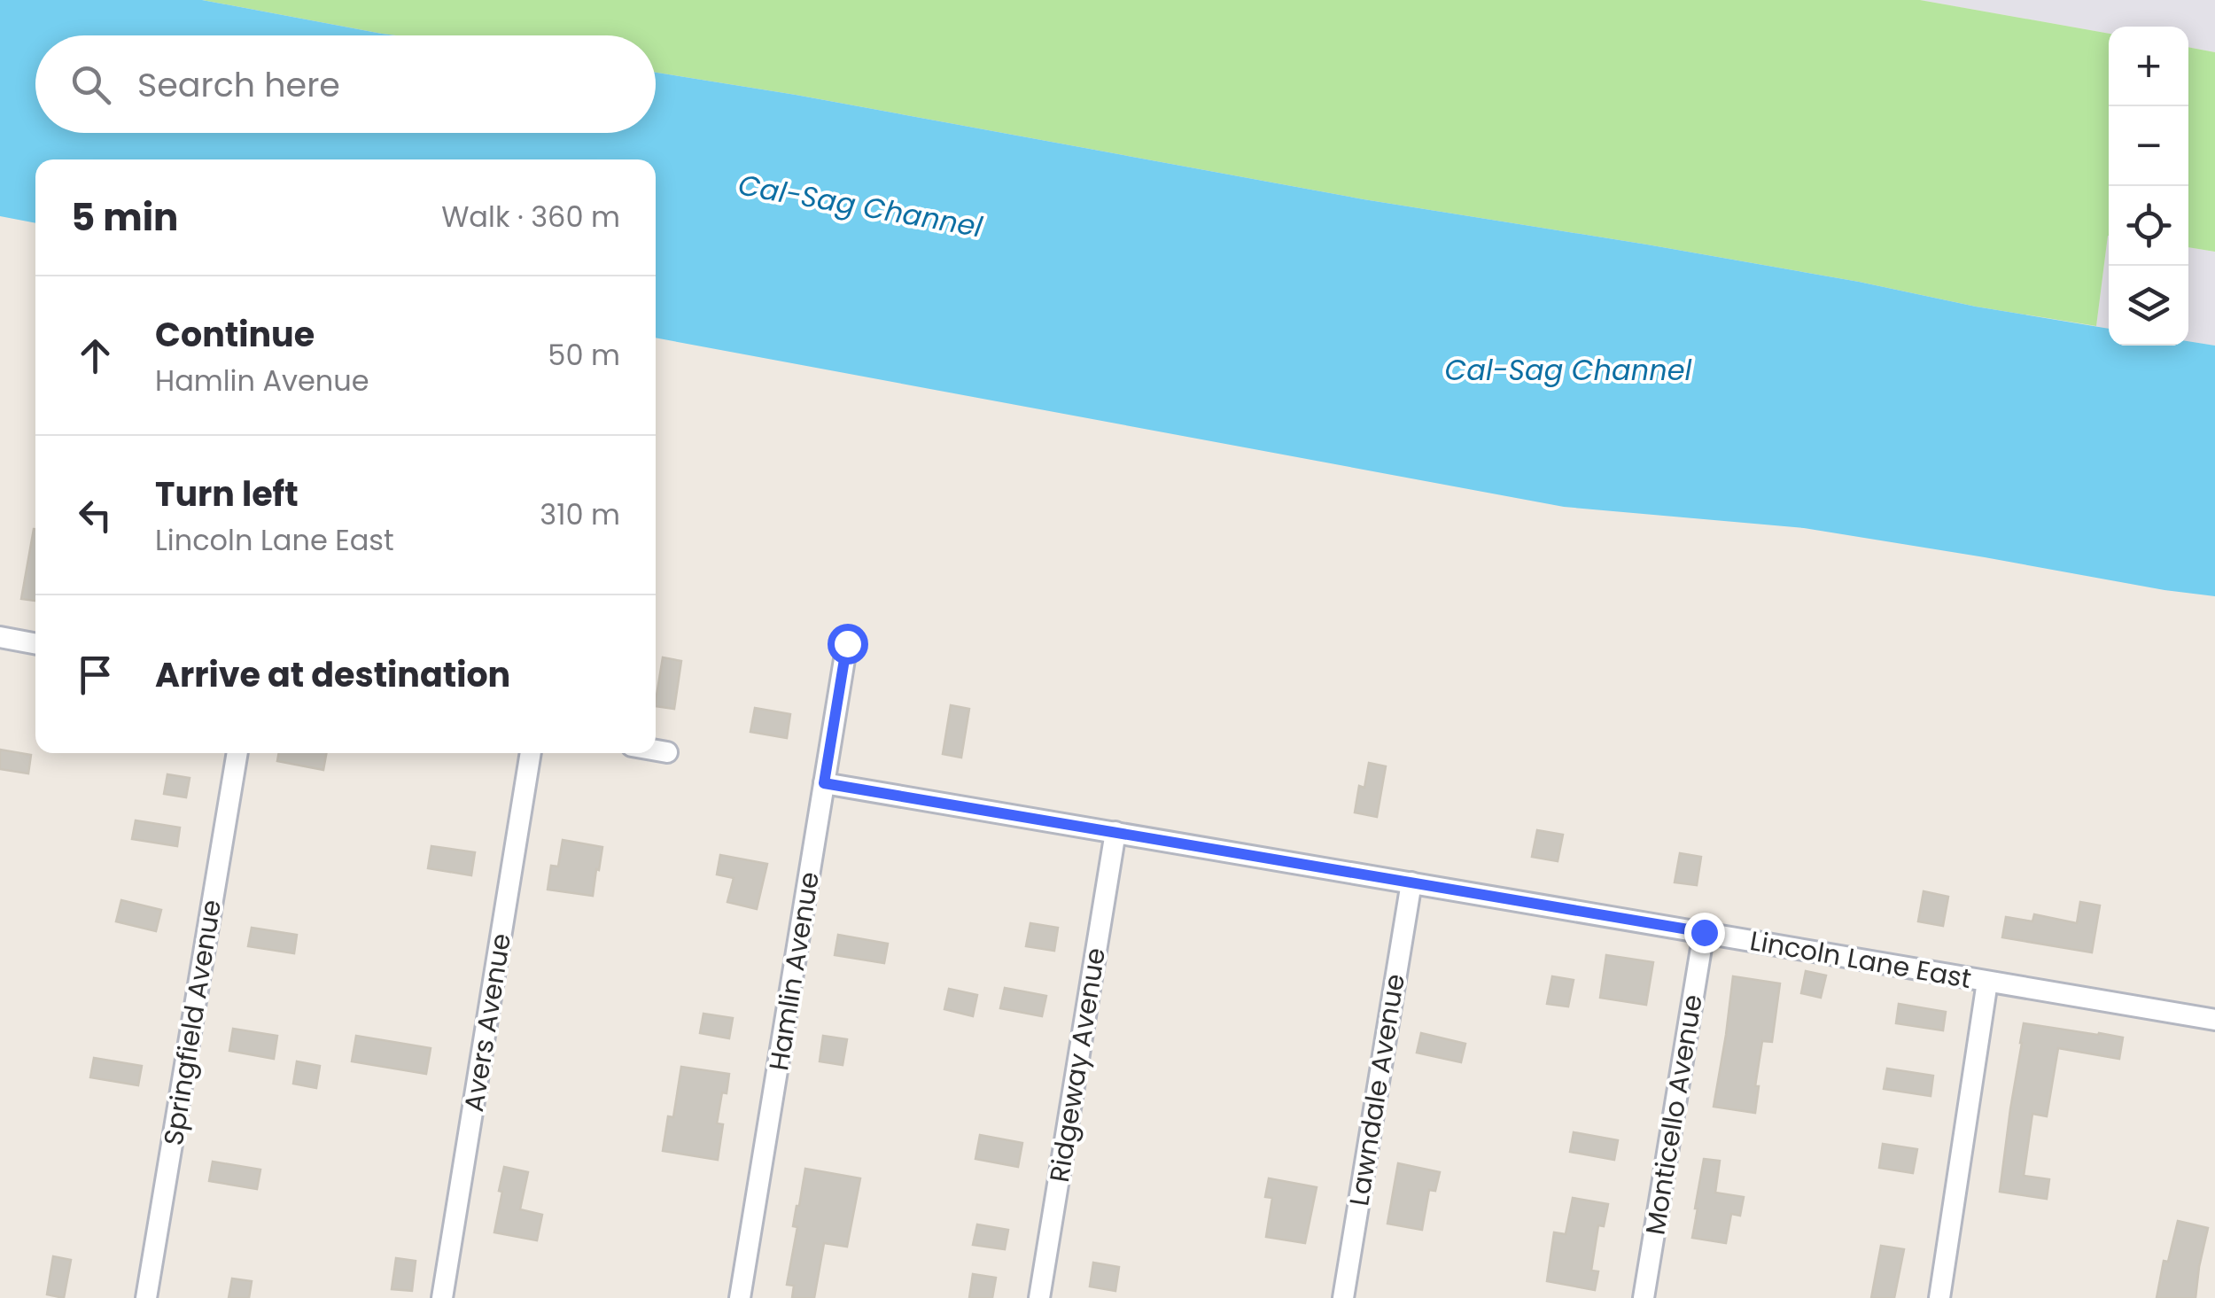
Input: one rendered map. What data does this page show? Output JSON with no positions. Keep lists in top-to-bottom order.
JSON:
{
  "streets": {
    "street": [
      "Lincoln Lane East",
      "Hamlin Avenue",
      "Springfield Avenue",
      "Avers Avenue",
      "Ridgeway Avenue",
      "Lawndale Avenue",
      "Monticello Avenue"
    ]
  },
  "crossings": [
    ["Lincoln Lane East", "Hamlin Avenue"],
    ["Lincoln Lane East", "Ridgeway Avenue"],
    ["Lincoln Lane East", "Lawndale Avenue"],
    ["Lincoln Lane East", "Monticello Avenue"]
  ],
  "water": ["Cal-Sag Channel"],
  "page": {
    "map_buttons": ["+", "−"],
    "search": "Search here",
    "heading": ["5 min", "Walk · 360 m"],
    "list": [
      ["Continue", "Hamlin Avenue", "50 m"],
      ["Turn left", "Lincoln Lane East", "310 m"],
      "Arrive at destination"
    ]
  }
}
